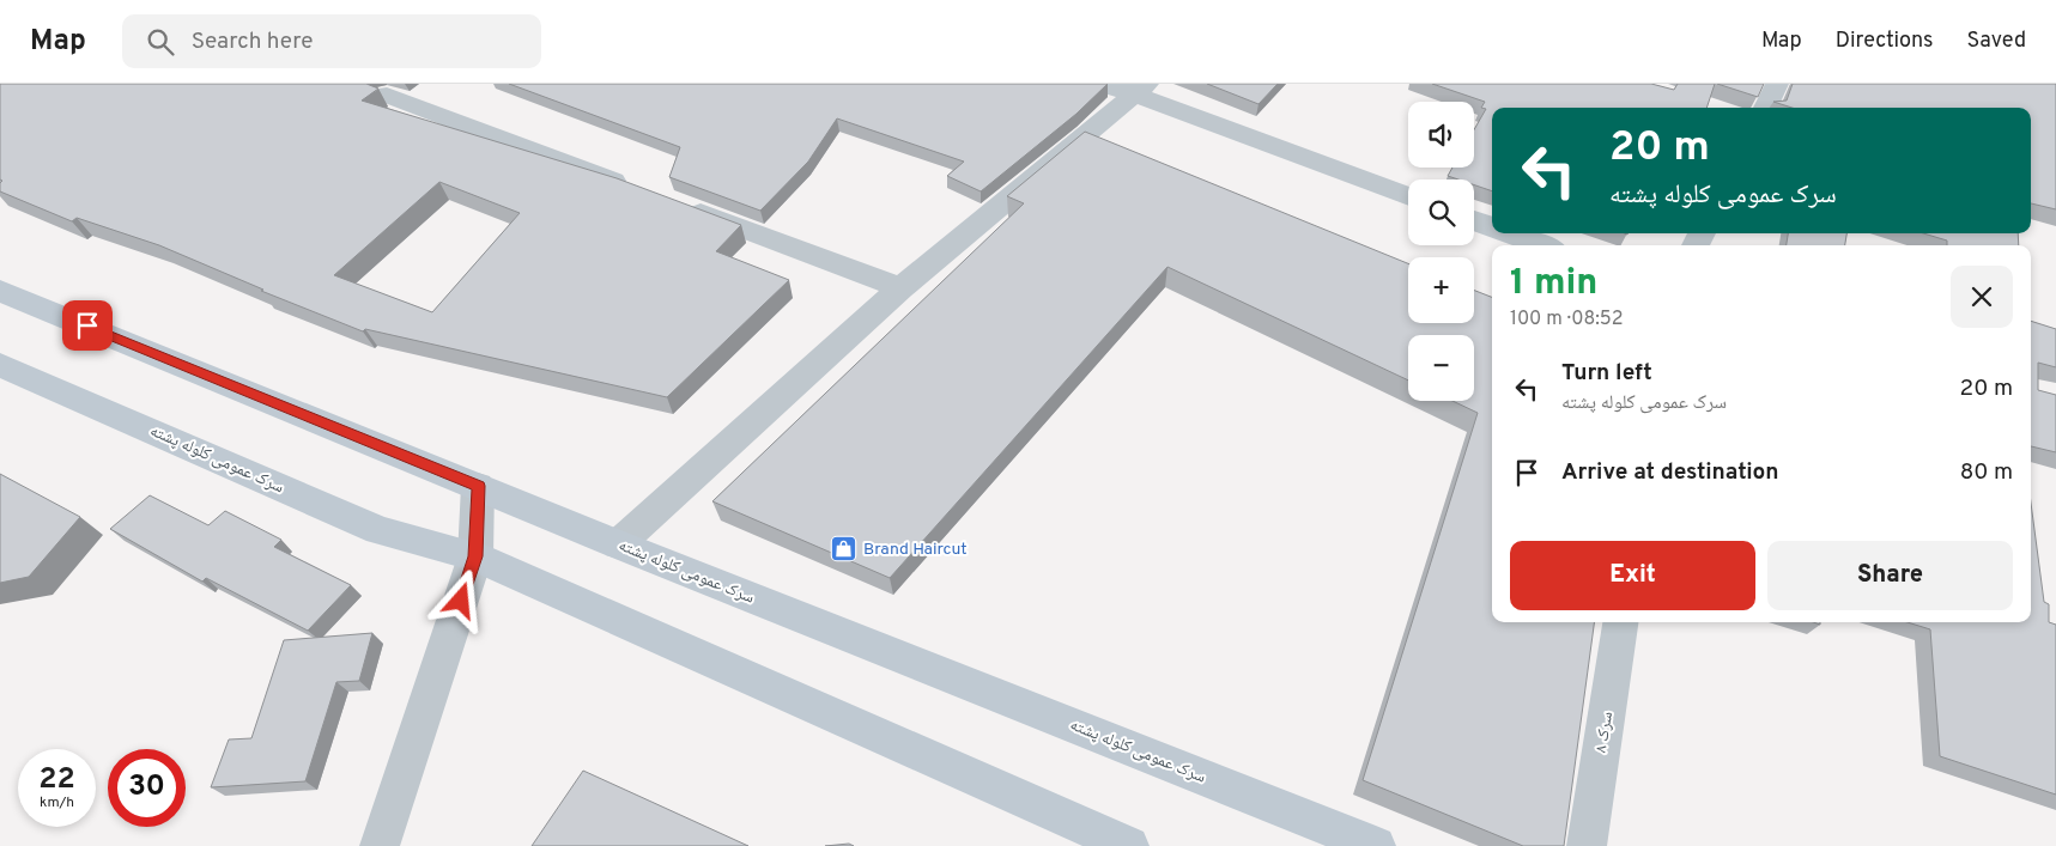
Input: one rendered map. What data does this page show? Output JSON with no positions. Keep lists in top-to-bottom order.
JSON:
{
  "streets": {
    "main road": ["سرک عمومی کلوله پشته"],
    "street": ["سرک ۸"]
  },
  "places": {
    "shop": ["Brand Haircut"]
  },
  "page": {
    "header": "Map",
    "search": "Search here",
    "nav": ["Map", "Directions", "Saved"],
    "map_buttons": ["+", "−"],
    "turn": ["20 m", "سرک عمومی کلوله پشته"],
    "heading": ["1 min", "100 m · 08:52"],
    "list": [
      {
        "name": "Turn left",
        "note": "سرک عمومی کلوله پشته",
        "value": "20 m"
      },
      {
        "name": "Arrive at destination",
        "value": "80 m"
      }
    ],
    "buttons": ["Exit", "Share"],
    "speed": "22 km/h",
    "limit": "30"
  }
}
